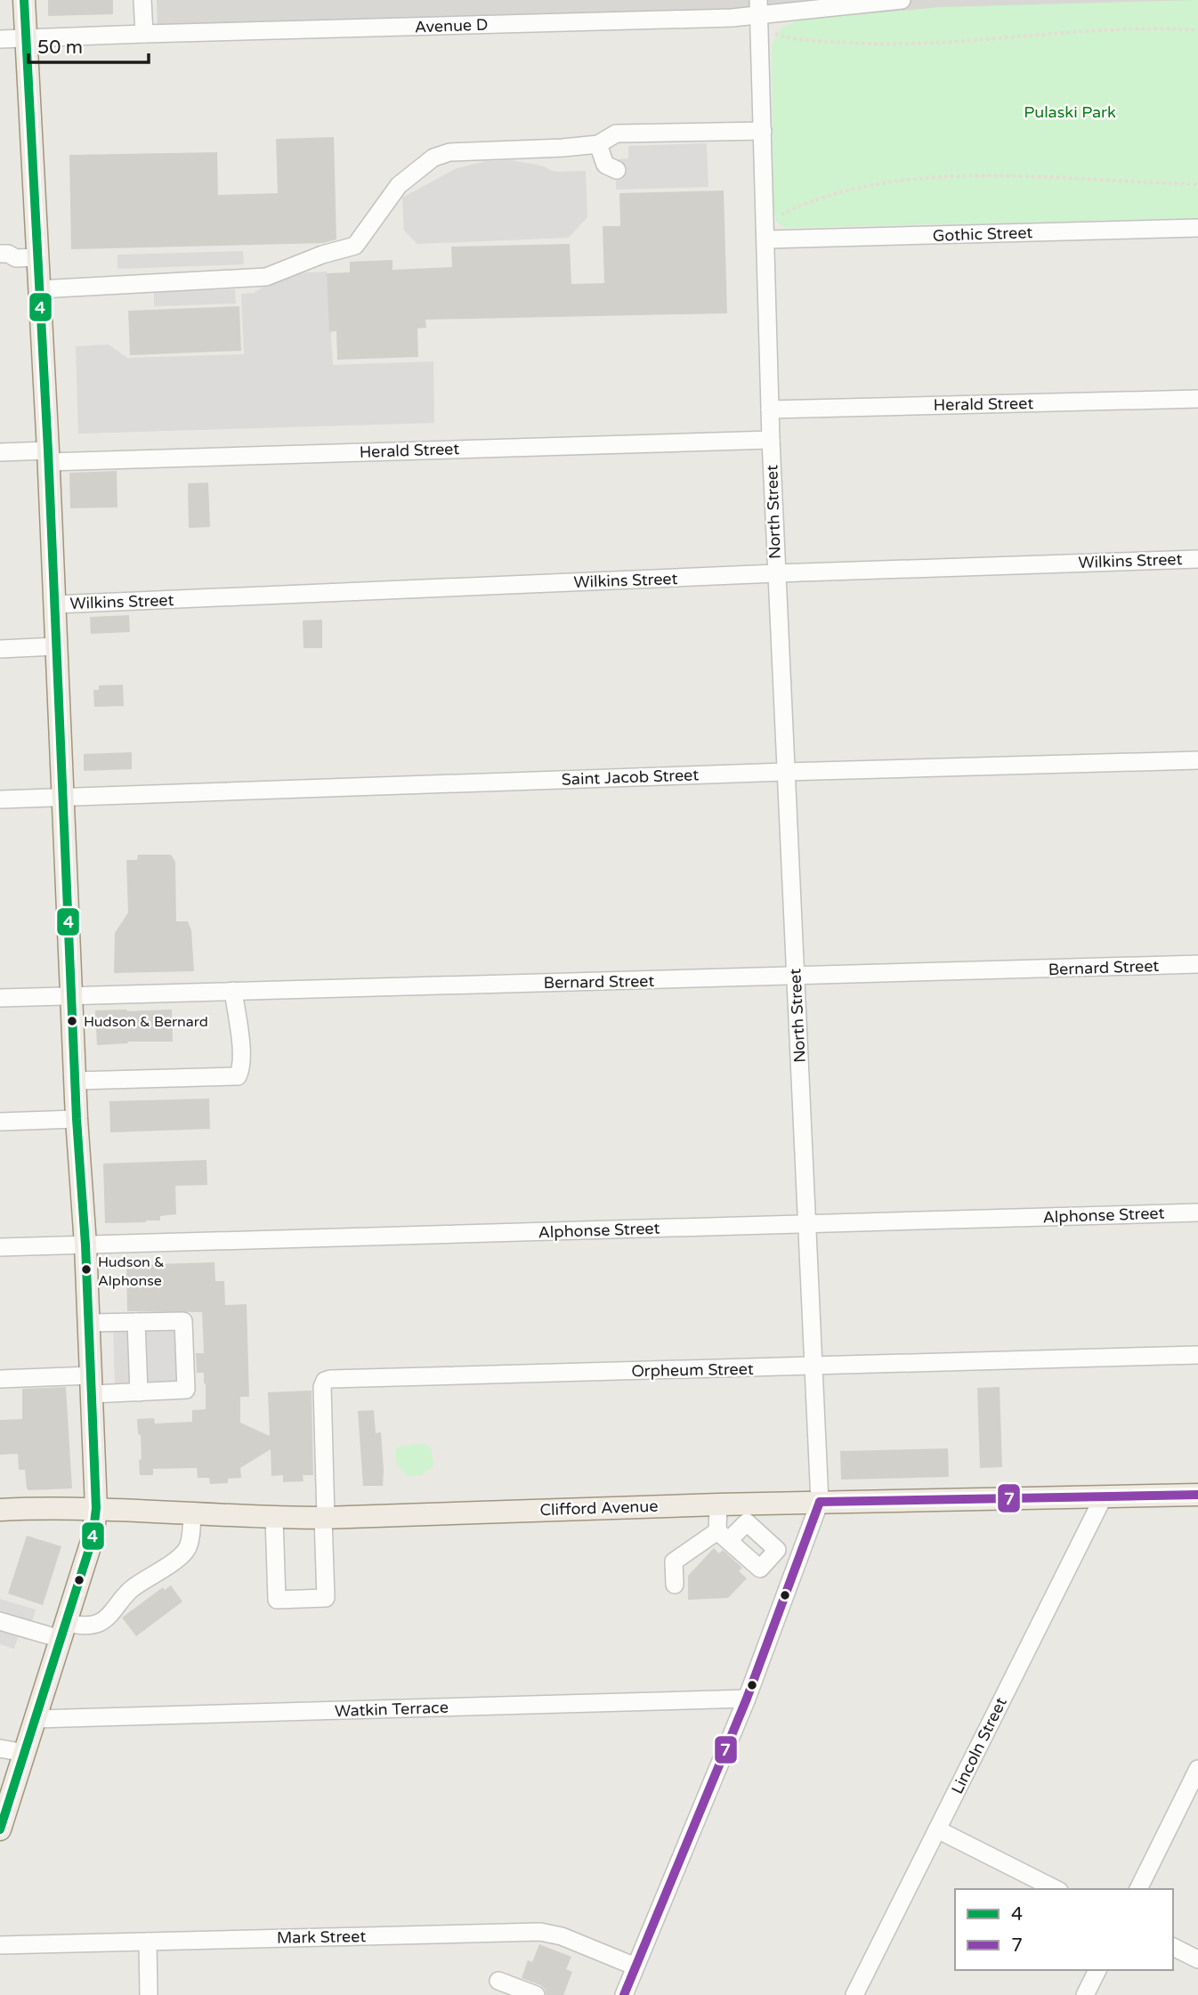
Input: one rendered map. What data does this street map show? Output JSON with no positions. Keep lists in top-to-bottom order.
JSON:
{
  "streets": {
    "main road": ["Clifford Avenue"],
    "street": [
      "Avenue D",
      "Gothic Street",
      "Herald Street",
      "North Street",
      "Wilkins Street",
      "Saint Jacob Street",
      "Bernard Street",
      "Alphonse Street",
      "Orpheum Street",
      "Watkin Terrace",
      "Lincoln Street",
      "Mark Street"
    ]
  },
  "crossings": [
    ["Avenue D", "North Street"],
    ["Gothic Street", "North Street"],
    ["Herald Street", "North Street"],
    ["North Street", "Wilkins Street"],
    ["North Street", "Saint Jacob Street"],
    ["North Street", "Bernard Street"],
    ["North Street", "Alphonse Street"],
    ["North Street", "Orpheum Street"],
    ["North Street", "Clifford Avenue"],
    ["North Street", "Watkin Terrace"],
    ["North Street", "Mark Street"],
    ["Orpheum Street", "Clifford Avenue"],
    ["Clifford Avenue", "Lincoln Street"]
  ],
  "parks": ["Pulaski Park"],
  "places": ["Hudson & Bernard", "Hudson & Alphonse"],
  "lines": ["transit line 4", "transit line 7"],
  "legend": ["4", "7"],
  "scale_bar": "50 m"
}
